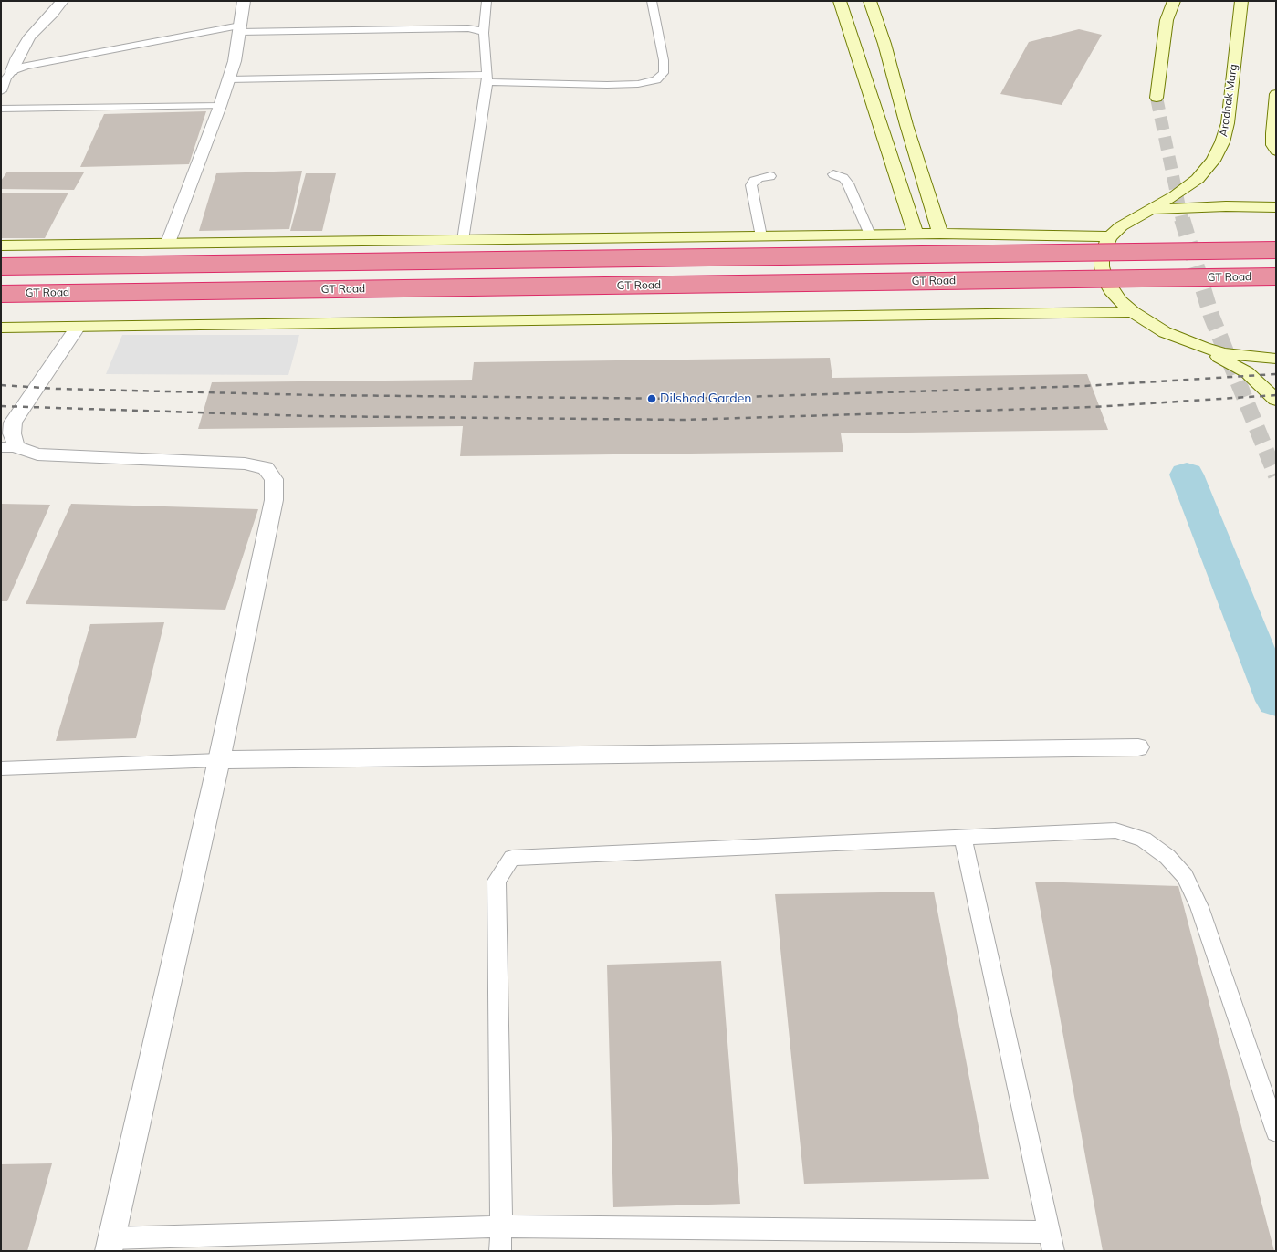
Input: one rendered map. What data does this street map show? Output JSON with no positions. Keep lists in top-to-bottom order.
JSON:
{
  "streets": {
    "highway": ["GT Road"],
    "main road": ["Aradhak Marg"]
  },
  "places": ["Dilshad Garden"]
}
